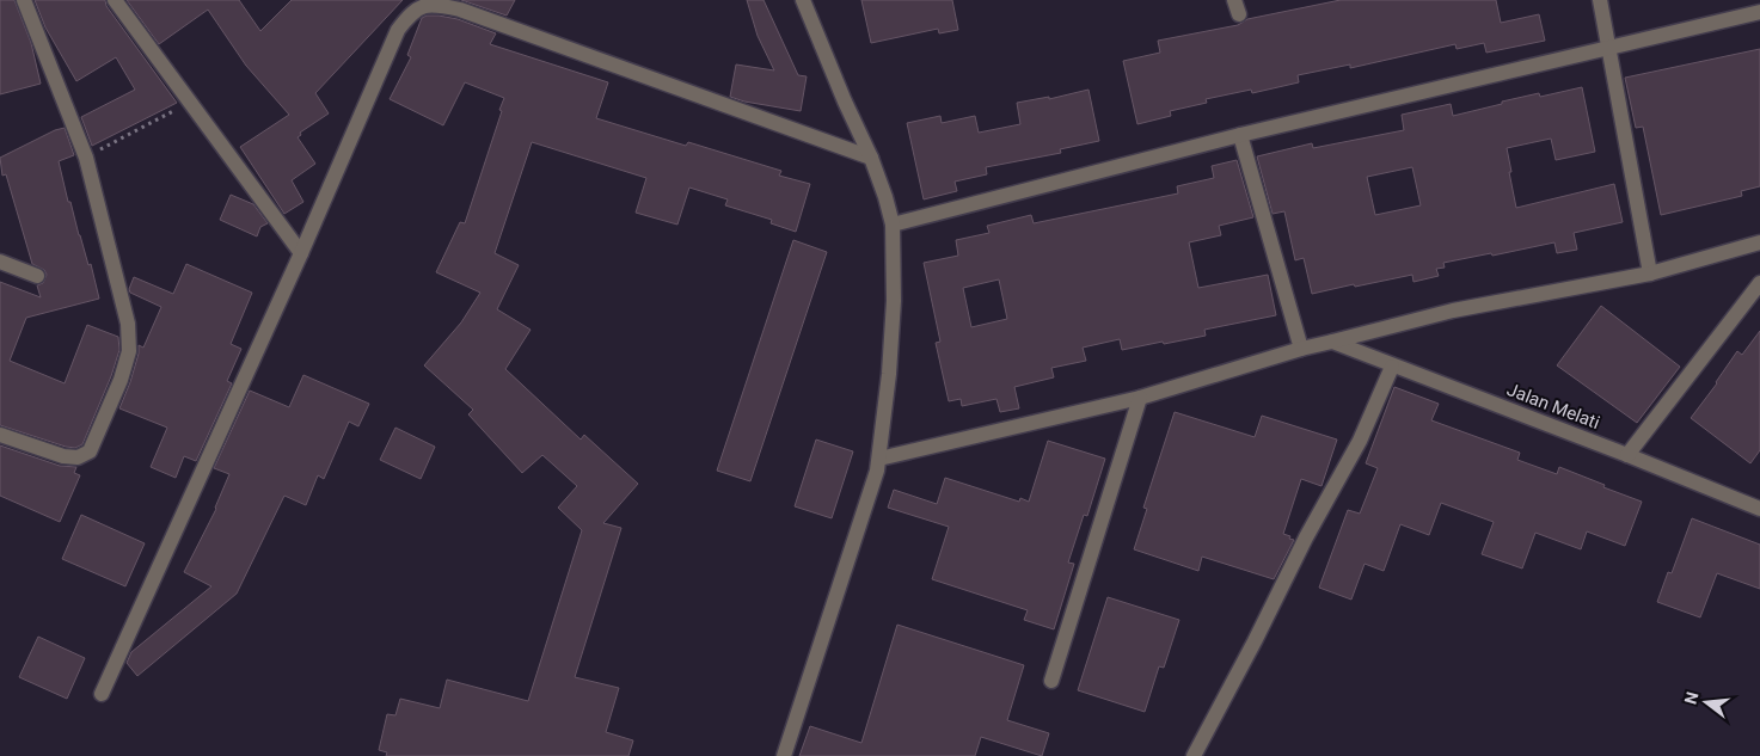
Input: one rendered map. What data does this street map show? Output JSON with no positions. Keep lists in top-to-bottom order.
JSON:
{
  "streets": {
    "street": ["Jalan Melati"]
  },
  "north": "left"
}
